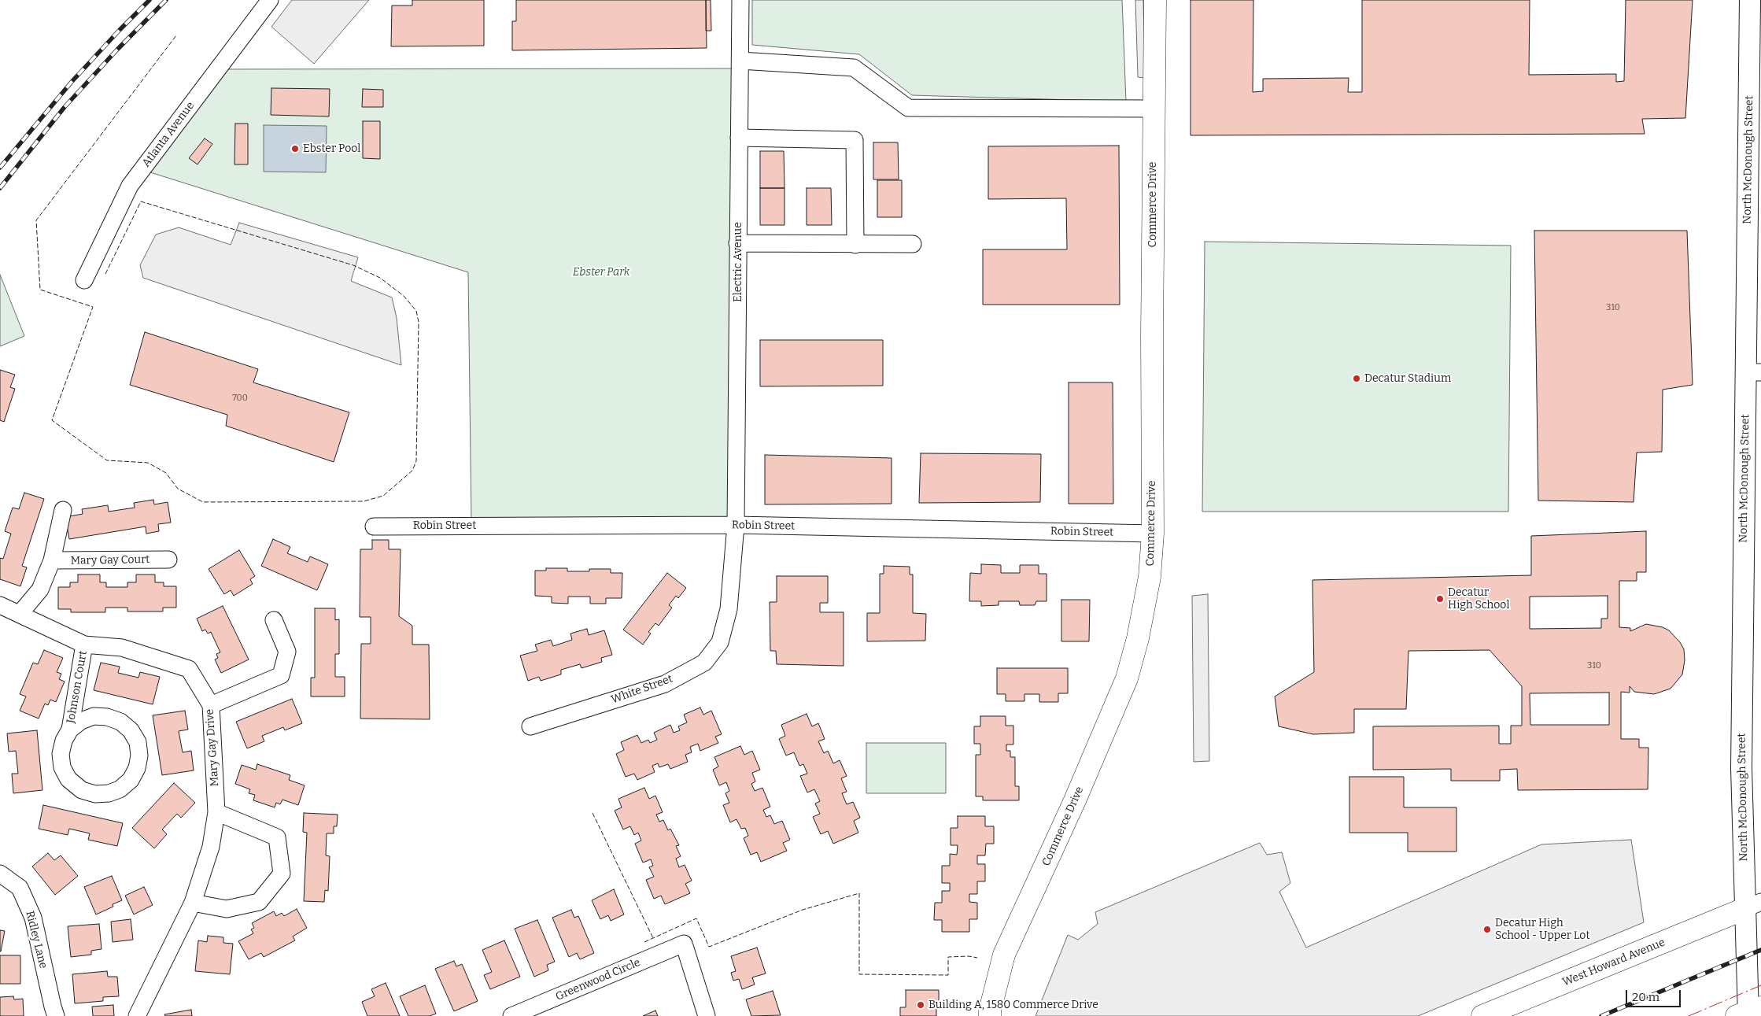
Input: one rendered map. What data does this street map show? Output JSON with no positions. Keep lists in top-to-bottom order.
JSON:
{
  "streets": {
    "main road": ["Commerce Drive", "West Howard Avenue"],
    "street": [
      "Atlanta Avenue",
      "North McDonough Street",
      "Electric Avenue",
      "Robin Street",
      "Mary Gay Court",
      "Johnson Court",
      "White Street",
      "Mary Gay Drive",
      "Ridley Lane",
      "Greenwood Circle"
    ]
  },
  "crossings": [
    ["North McDonough Street", "West Howard Avenue"],
    ["Commerce Drive", "Robin Street"],
    ["Electric Avenue", "Robin Street"],
    ["Electric Avenue", "White Street"],
    ["Robin Street", "White Street"],
    ["Johnson Court", "Mary Gay Drive"]
  ],
  "parks": ["Ebster Park"],
  "places": [
    "Ebster Pool",
    "Decatur Stadium",
    "Decatur High School",
    "Decatur High School - Upper Lot",
    "Building A, 1580 Commerce Drive"
  ],
  "house_numbers": ["310", "700", "310"],
  "scale_bar": "20 m"
}
